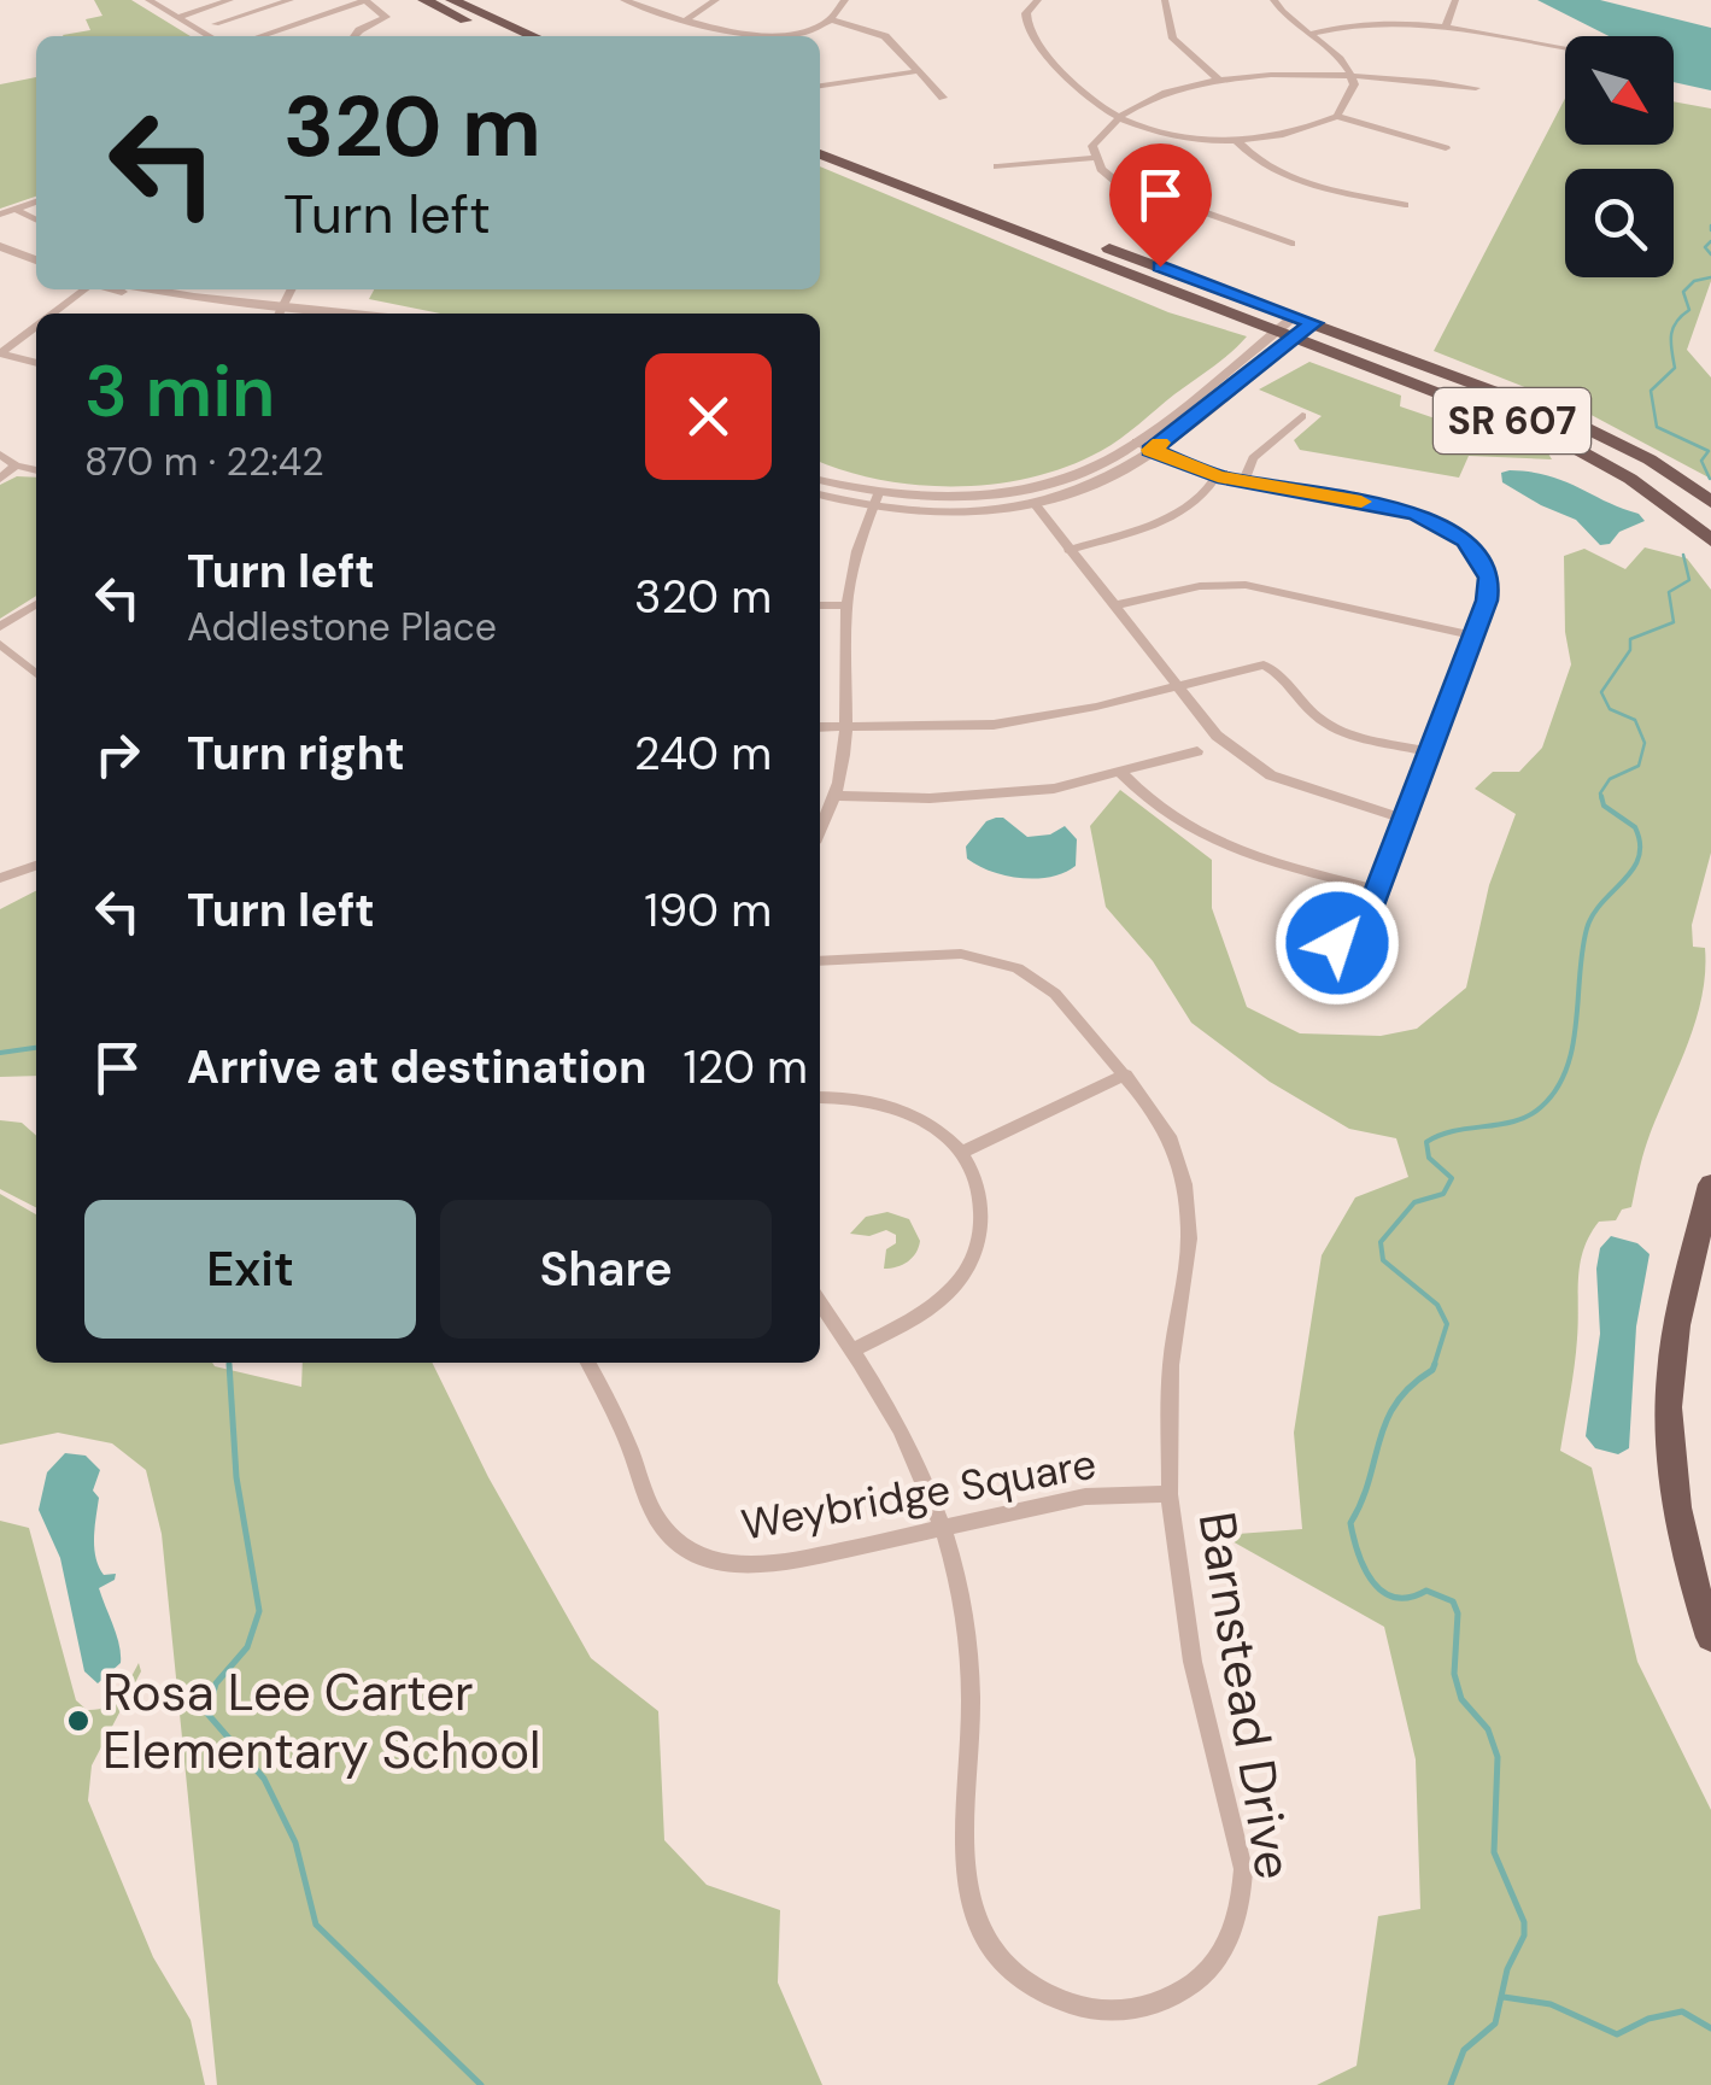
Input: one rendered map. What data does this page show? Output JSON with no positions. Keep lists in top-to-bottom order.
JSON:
{
  "streets": {
    "main road": ["SR 607"],
    "street": ["Weybridge Square", "Barnstead Drive"]
  },
  "crossings": [
    ["Weybridge Square", "Barnstead Drive"]
  ],
  "places": ["Rosa Lee Carter Elementary School"],
  "north": "bottom right",
  "page": {
    "turn": ["320 m", "Turn left"],
    "heading": ["3 min", "870 m · 22:42"],
    "list": [
      {
        "name": "Turn left",
        "note": "Addlestone Place",
        "value": "320 m"
      },
      {
        "name": "Turn right",
        "value": "240 m"
      },
      {
        "name": "Turn left",
        "value": "190 m"
      },
      {
        "name": "Arrive at destination",
        "value": "120 m"
      }
    ],
    "buttons": ["Exit", "Share"]
  }
}
